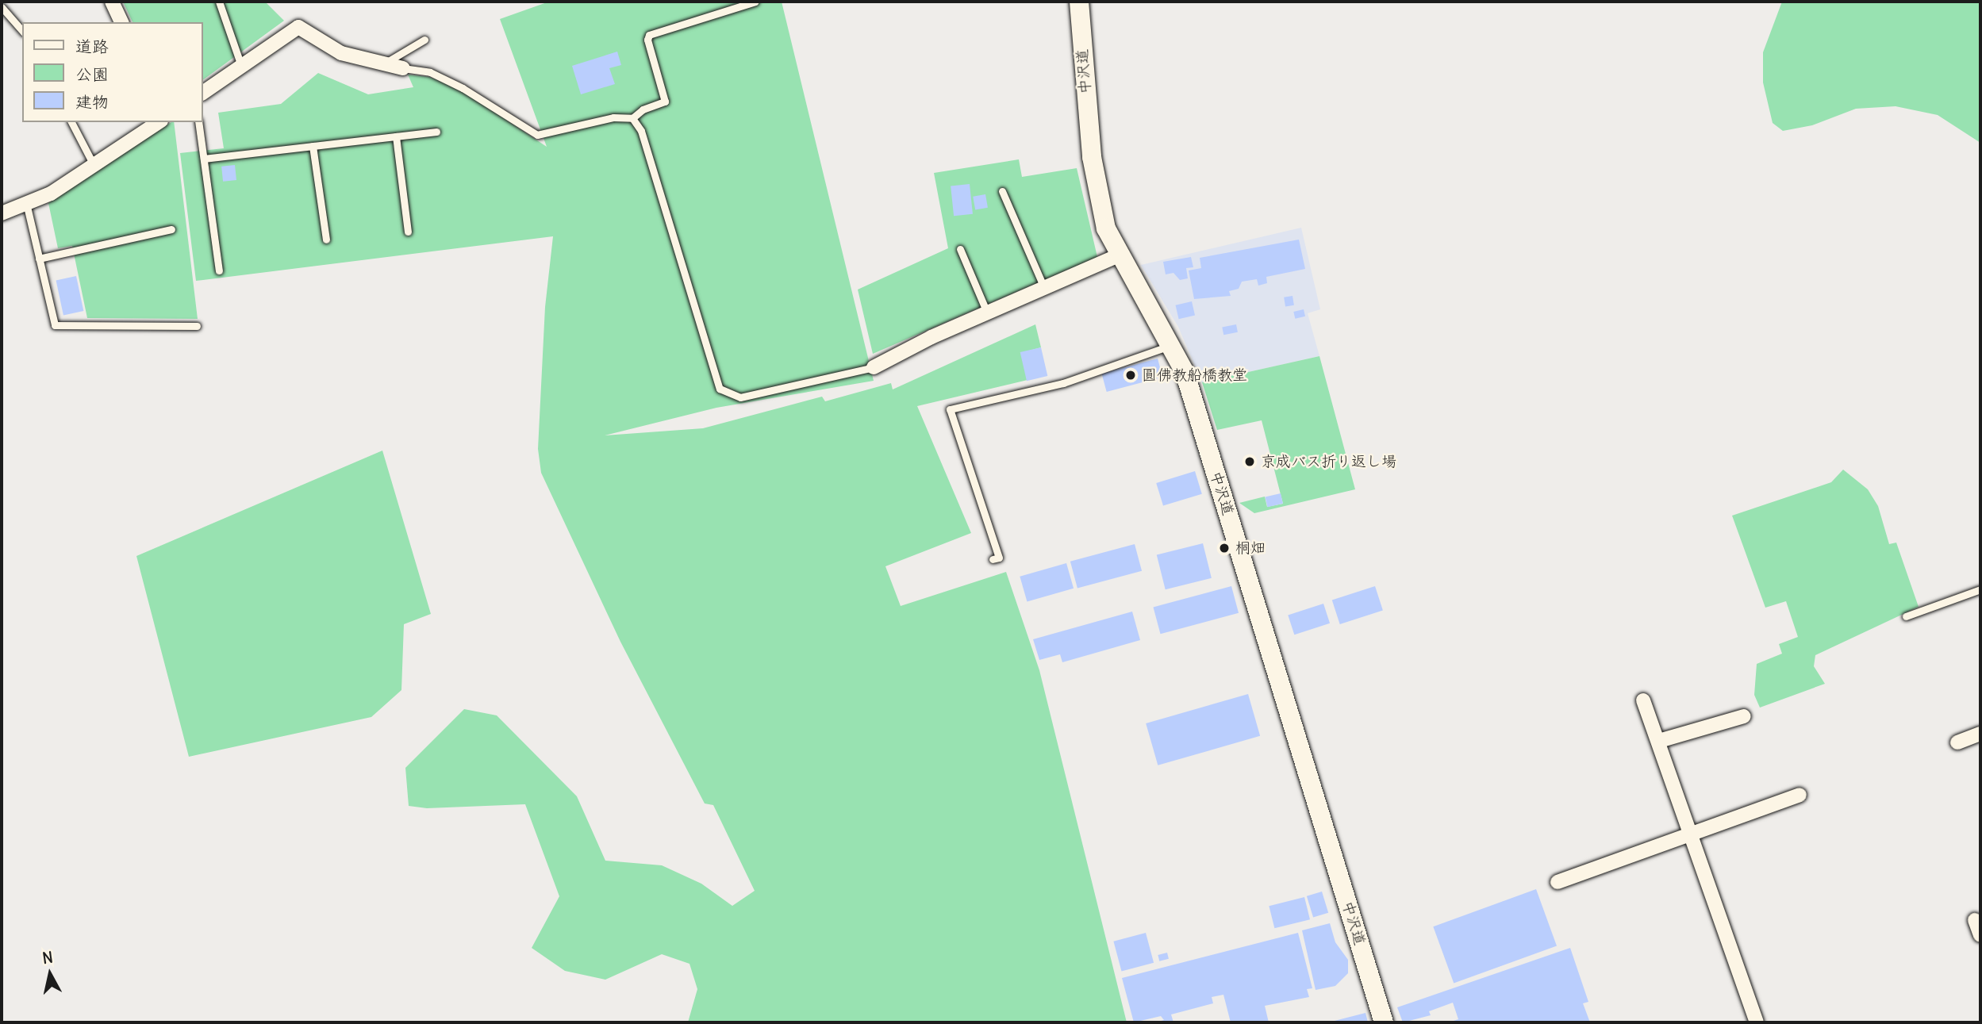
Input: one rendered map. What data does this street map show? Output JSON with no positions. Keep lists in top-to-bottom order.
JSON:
{
  "streets": {
    "street": ["中沢道"]
  },
  "places": ["圓佛教船橋教堂", "京成バス折り返し場", "桐畑"],
  "legend": ["道路", "公園", "建物"],
  "north": "top"
}
